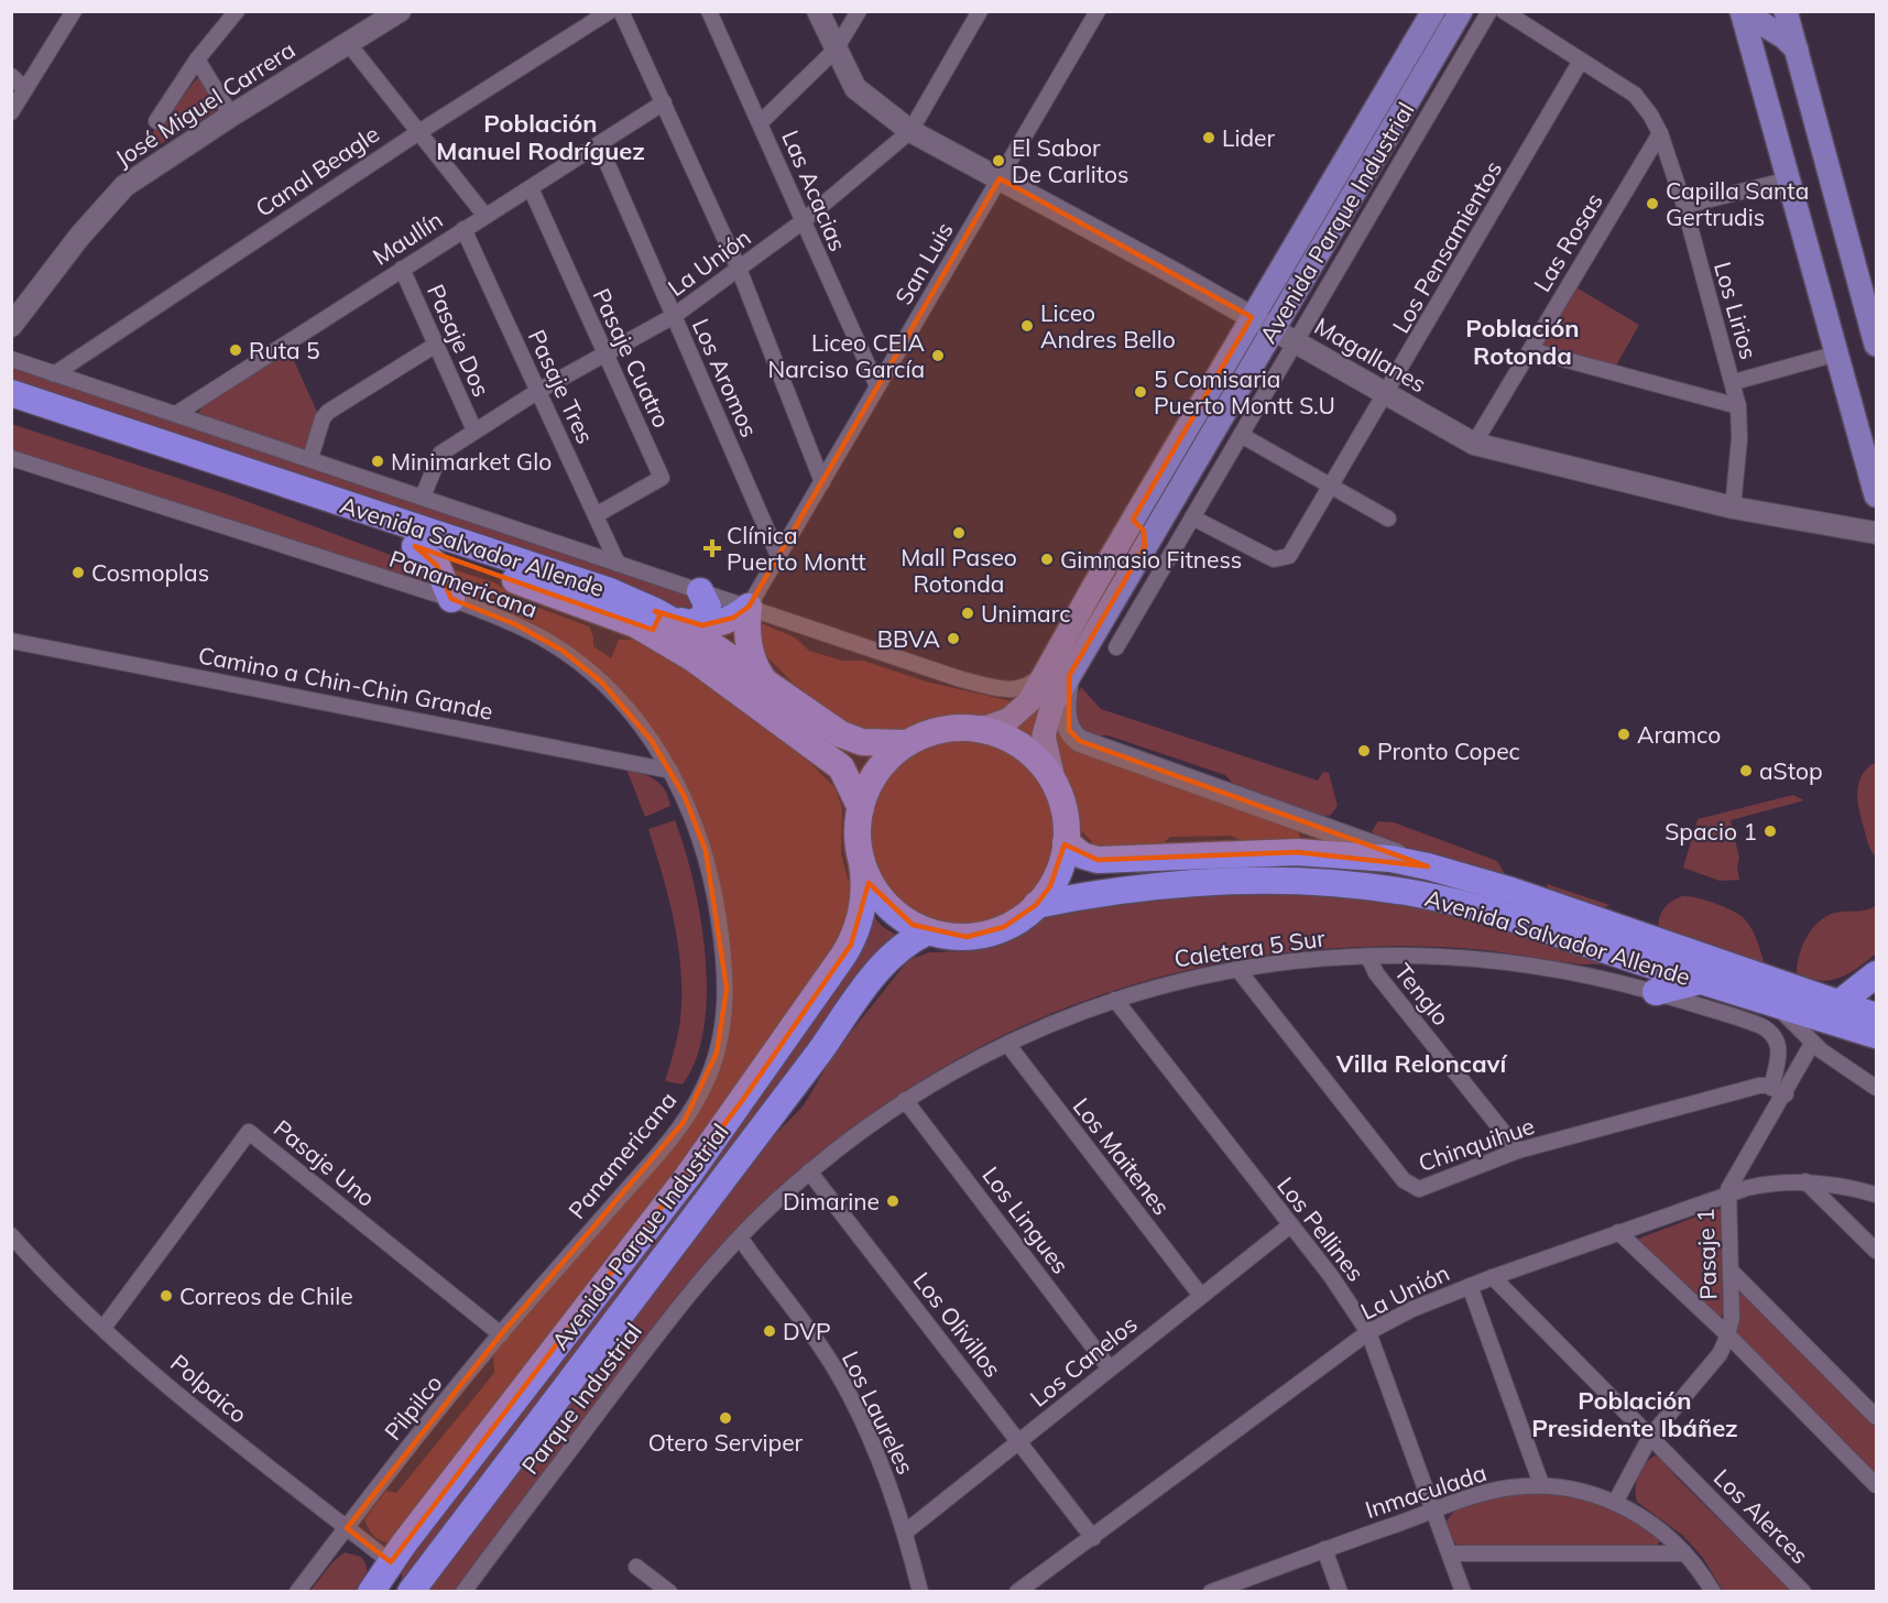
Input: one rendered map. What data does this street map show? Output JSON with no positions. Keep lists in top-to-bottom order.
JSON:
{
  "streets": {
    "highway": ["Avenida Parque Industrial", "Avenida Salvador Allende"],
    "street": [
      "José Miguel Carrera",
      "Canal Beagle",
      "Las Acacias",
      "Maullín",
      "Las Rosas",
      "Los Pensamientos",
      "La Unión",
      "San Luis",
      "Los Lirios",
      "Pasaje Dos",
      "Magallanes",
      "Pasaje Cuatro",
      "Los Aromos",
      "Pasaje Tres",
      "Panamericana",
      "Camino a Chin-Chin Grande",
      "Caletera 5 Sur",
      "Tenglo",
      "Chinquihue",
      "Los Maitenes",
      "Pasaje Uno",
      "Los Lingues",
      "Los Pellines",
      "Pasaje 1",
      "Los Olivillos",
      "Los Canelos",
      "Polpaico",
      "Parque Industrial",
      "Pilpilco",
      "Los Laureles",
      "Inmaculada",
      "Los Alerces"
    ]
  },
  "crossings": [
    ["Las Acacias", "La Unión"],
    ["Las Acacias", "San Luis"],
    ["Avenida Parque Industrial", "Magallanes"],
    ["Avenida Parque Industrial", "Avenida Salvador Allende"],
    ["Avenida Parque Industrial", "Polpaico"],
    ["Maullín", "Pasaje Dos"],
    ["Maullín", "Pasaje Cuatro"],
    ["Maullín", "Los Aromos"],
    ["Maullín", "Pasaje Tres"],
    ["Las Rosas", "Los Lirios"],
    ["Las Rosas", "Magallanes"],
    ["Los Pensamientos", "Los Lirios"],
    ["Los Pensamientos", "Magallanes"],
    ["La Unión", "Pasaje Dos"],
    ["La Unión", "Magallanes"],
    ["La Unión", "Pasaje Cuatro"],
    ["La Unión", "Los Aromos"],
    ["La Unión", "Pasaje Tres"],
    ["La Unión", "Los Pellines"],
    ["La Unión", "Pasaje 1"],
    ["La Unión", "Los Olivillos"],
    ["La Unión", "Los Alerces"],
    ["San Luis", "Magallanes"],
    ["San Luis", "Los Aromos"],
    ["Los Lirios", "Magallanes"],
    ["Pasaje Cuatro", "Pasaje Tres"],
    ["Panamericana", "Camino a Chin-Chin Grande"],
    ["Panamericana", "Pilpilco"],
    ["Caletera 5 Sur", "Tenglo"],
    ["Caletera 5 Sur", "Chinquihue"],
    ["Caletera 5 Sur", "Los Maitenes"],
    ["Caletera 5 Sur", "Los Lingues"],
    ["Caletera 5 Sur", "Los Pellines"],
    ["Caletera 5 Sur", "Pasaje 1"],
    ["Caletera 5 Sur", "Los Olivillos"],
    ["Caletera 5 Sur", "Parque Industrial"],
    ["Caletera 5 Sur", "Los Laureles"],
    ["Tenglo", "Chinquihue"],
    ["Chinquihue", "Pasaje 1"],
    ["Los Maitenes", "Los Canelos"],
    ["Pasaje Uno", "Polpaico"],
    ["Pasaje Uno", "Pilpilco"],
    ["Los Lingues", "Los Canelos"],
    ["Los Pellines", "Los Canelos"],
    ["Los Pellines", "Inmaculada"],
    ["Pasaje 1", "Inmaculada"],
    ["Pasaje 1", "Los Alerces"],
    ["Los Olivillos", "Los Canelos"],
    ["Los Canelos", "Los Laureles"],
    ["Polpaico", "Pilpilco"],
    ["Parque Industrial", "Los Laureles"]
  ],
  "districts": [
    "Población Manuel Rodríguez",
    "Población Rotonda",
    "Villa Reloncaví",
    "Población Presidente Ibáñez"
  ],
  "places": {
    "other": [
      "Lider",
      "El Sabor De Carlitos",
      "Capilla Santa Gertrudis",
      "Liceo Andres Bello",
      "Ruta 5",
      "Liceo CEIA Narciso García",
      "5 Comisaria Puerto Montt S.U",
      "Minimarket Glo",
      "Mall Paseo Rotonda",
      "Gimnasio Fitness",
      "Cosmoplas",
      "Unimarc",
      "BBVA",
      "Aramco",
      "Pronto Copec",
      "aStop",
      "Spacio 1",
      "Dimarine",
      "Correos de Chile",
      "DVP",
      "Otero Serviper"
    ],
    "health": ["Clínica Puerto Montt"]
  }
}
